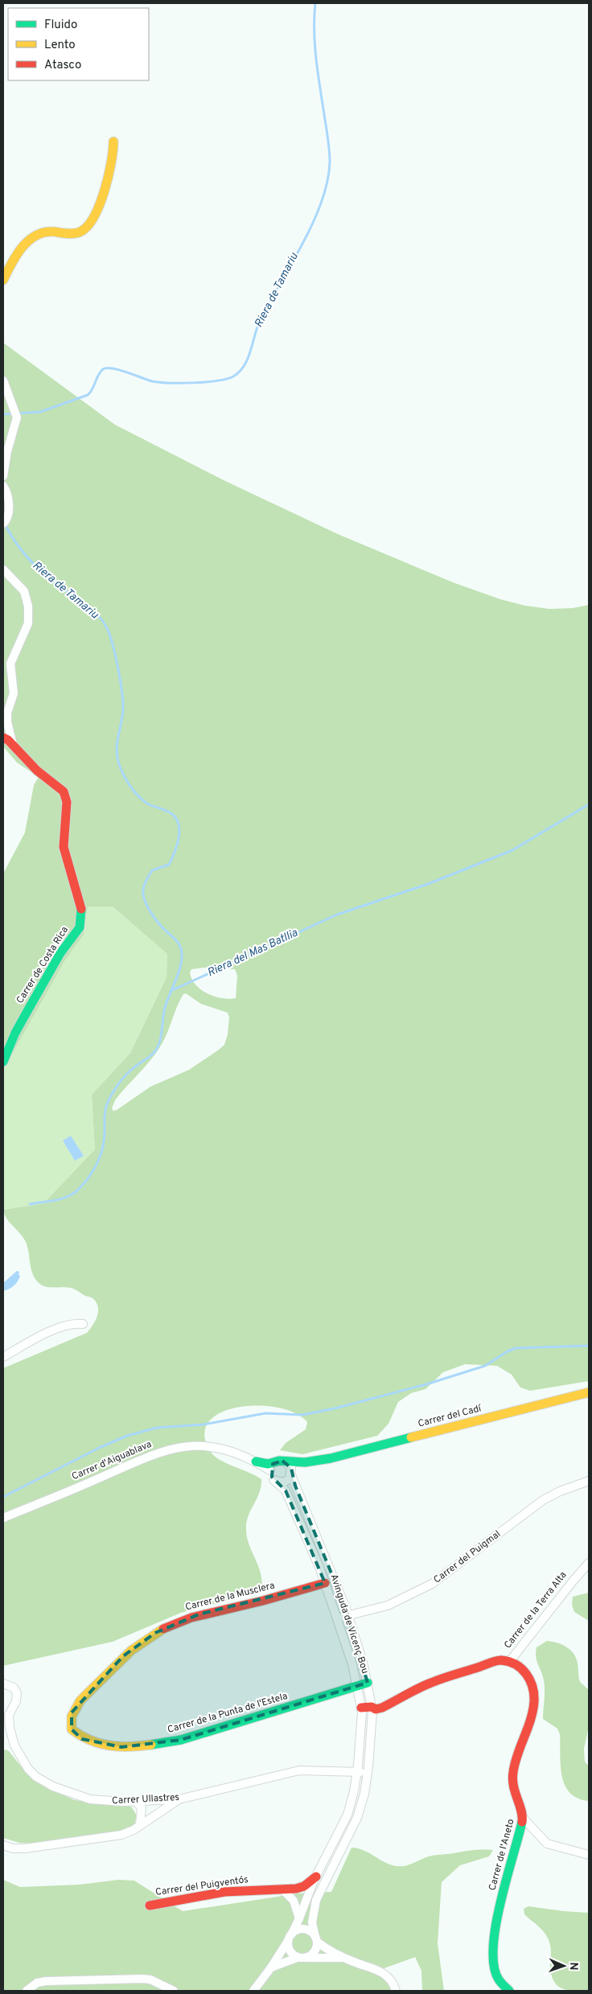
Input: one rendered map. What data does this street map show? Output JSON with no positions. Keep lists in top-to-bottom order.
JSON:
{
  "streets": {
    "street": [
      "Carrer de Costa Rica",
      "Carrer del Cadí",
      "Carrer d'Aiguablava",
      "Carrer del Puigmal",
      "Carrer de la Musclera",
      "Carrer de la Terra Alta",
      "Avinguda de Vicenç Bou",
      "Carrer de la Punta de l'Estela",
      "Carrer Ullastres",
      "Carrer de l'Aneto",
      "Carrer del Puigventós"
    ]
  },
  "crossings": [
    ["Carrer del Cadí", "Carrer d'Aiguablava"],
    ["Carrer del Cadí", "Avinguda de Vicenç Bou"],
    ["Carrer d'Aiguablava", "Avinguda de Vicenç Bou"],
    ["Carrer del Puigmal", "Avinguda de Vicenç Bou"],
    ["Carrer de la Musclera", "Avinguda de Vicenç Bou"],
    ["Carrer de la Musclera", "Carrer de la Punta de l'Estela"],
    ["Carrer de la Terra Alta", "Avinguda de Vicenç Bou"],
    ["Carrer de la Terra Alta", "Carrer de l'Aneto"],
    ["Avinguda de Vicenç Bou", "Carrer de la Punta de l'Estela"],
    ["Avinguda de Vicenç Bou", "Carrer Ullastres"],
    ["Avinguda de Vicenç Bou", "Carrer del Puigventós"]
  ],
  "water": ["Riera de Tamariu", "Riera del Mas Batllia"],
  "legend": ["Fluido", "Lento", "Atasco"],
  "north": "right"
}
